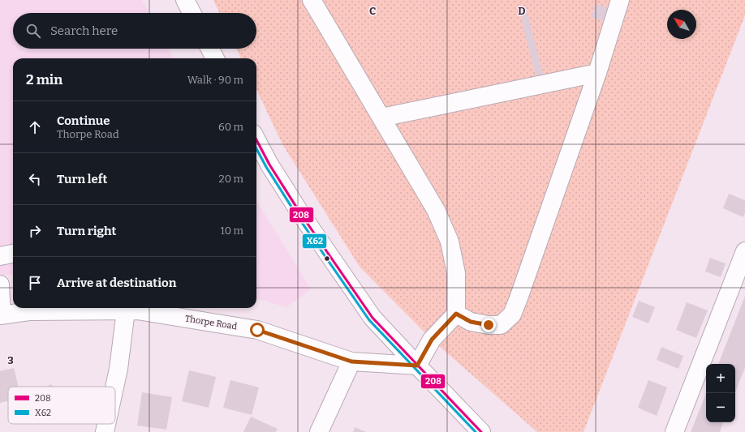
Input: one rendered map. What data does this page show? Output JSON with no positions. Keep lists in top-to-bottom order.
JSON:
{
  "streets": {
    "street": ["Thorpe Road"]
  },
  "lines": ["transit line 208", "transit line X62"],
  "legend": ["208", "X62"],
  "north": "top left",
  "page": {
    "search": "Search here",
    "heading": ["2 min", "Walk · 90 m"],
    "list": [
      ["Continue", "Thorpe Road", "60 m"],
      ["Turn left", "20 m"],
      ["Turn right", "10 m"],
      "Arrive at destination"
    ],
    "map_buttons": ["+", "−"]
  },
  "grid": {
    "columns": ["C", "D"],
    "rows": ["3"]
  }
}
